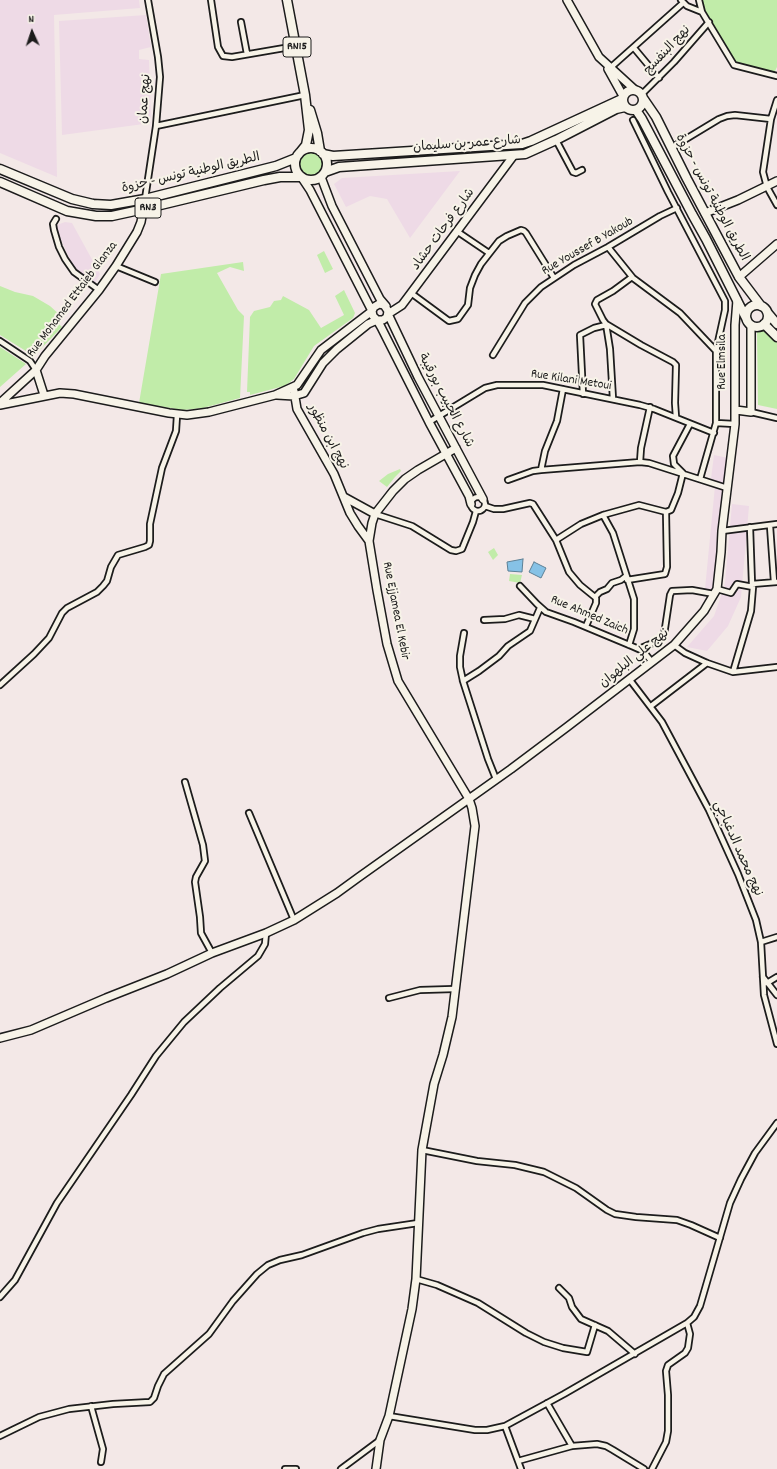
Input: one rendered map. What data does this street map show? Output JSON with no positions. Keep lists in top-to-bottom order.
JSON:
{
  "streets": {
    "main road": [
      "RN15",
      "شارع عمر بن سليمان",
      "الطريق الوطنية تونس - حزوة",
      "RN3"
    ],
    "street": [
      "نهج البنفسج",
      "نهج عمان",
      "شارع فرحات حشاد",
      "Rue Youssef B Yakoub",
      "Rue Mohamed Ettaieb Glanza",
      "Rue Elmsila",
      "Rue Kilani Metoui",
      "شارع الحبيب بورقيبة",
      "نهج ابن منظور",
      "Rue Ejjamea El Kebir",
      "Rue Ahmed Zaich",
      "نهج علي البلهوان",
      "نهج محمد الدغباجي"
    ]
  },
  "crossings": [
    ["RN15", "شارع عمر بن سليمان"],
    ["RN15", "الطريق الوطنية تونس - حزوة"],
    ["نهج البنفسج", "شارع عمر بن سليمان"],
    ["نهج البنفسج", "الطريق الوطنية تونس - حزوة"],
    ["نهج عمان", "الطريق الوطنية تونس - حزوة"],
    ["نهج عمان", "Rue Mohamed Ettaieb Glanza"],
    ["شارع عمر بن سليمان", "الطريق الوطنية تونس - حزوة"],
    ["شارع عمر بن سليمان", "شارع فرحات حشاد"],
    ["الطريق الوطنية تونس - حزوة", "Rue Mohamed Ettaieb Glanza"],
    ["الطريق الوطنية تونس - حزوة", "Rue Elmsila"],
    ["شارع فرحات حشاد", "شارع الحبيب بورقيبة"],
    ["Rue Elmsila", "نهج علي البلهوان"],
    ["Rue Kilani Metoui", "شارع الحبيب بورقيبة"],
    ["شارع الحبيب بورقيبة", "Rue Ejjamea El Kebir"],
    ["نهج ابن منظور", "Rue Ejjamea El Kebir"],
    ["Rue Ejjamea El Kebir", "نهج علي البلهوان"],
    ["Rue Ahmed Zaich", "نهج علي البلهوان"],
    ["نهج علي البلهوان", "نهج محمد الدغباجي"]
  ],
  "north": "top"
}
